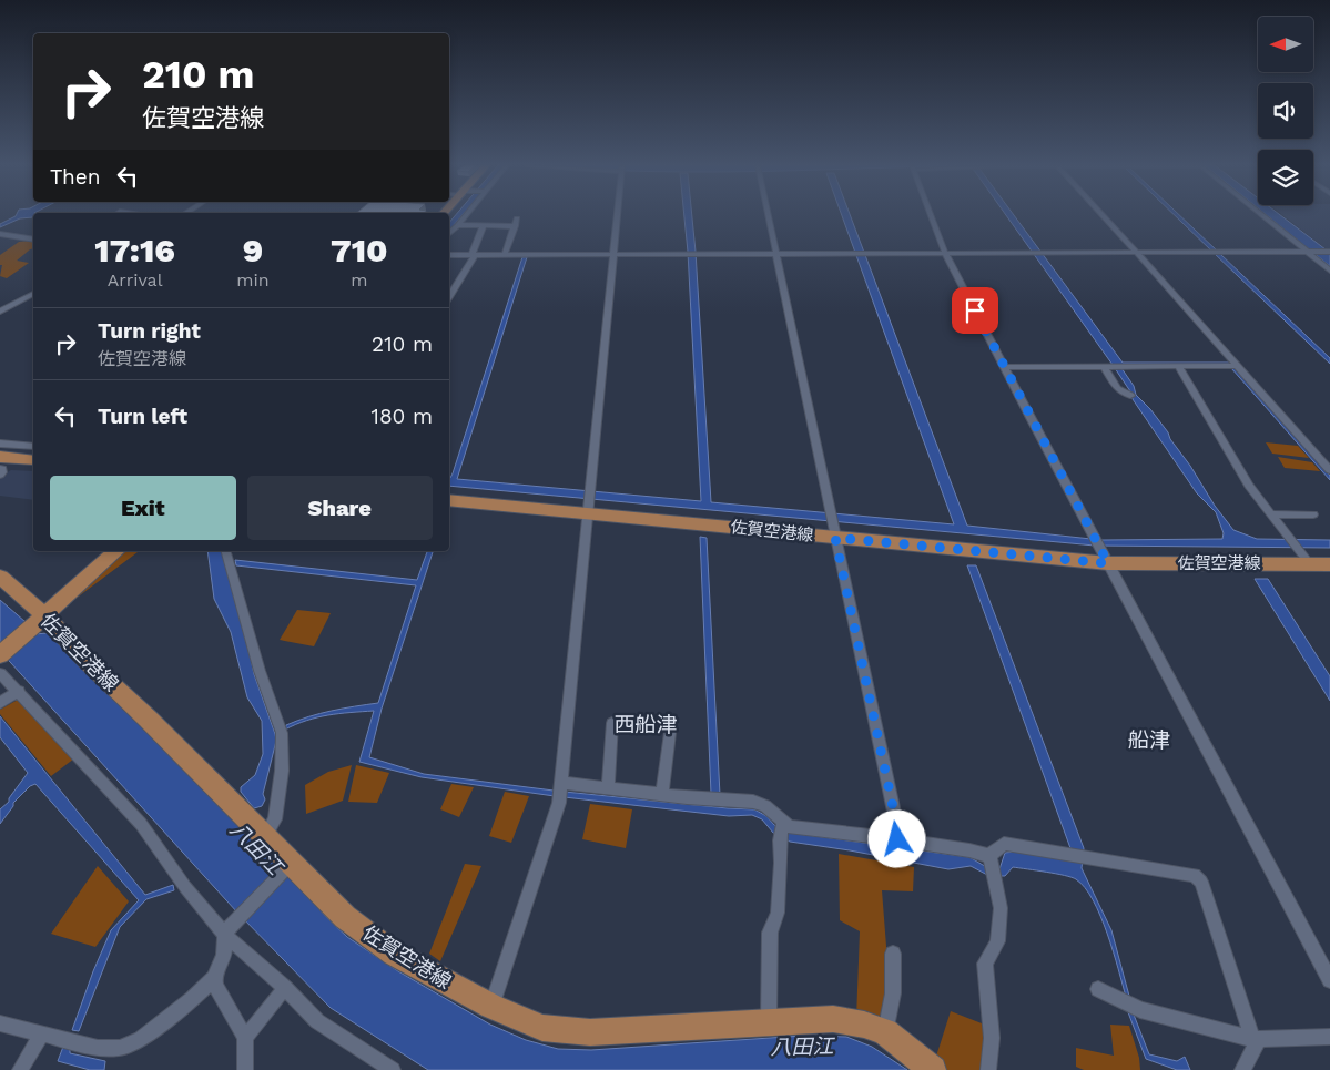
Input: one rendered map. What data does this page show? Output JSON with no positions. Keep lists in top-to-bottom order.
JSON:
{
  "streets": {
    "main road": ["佐賀空港線"]
  },
  "districts": ["西船津", "船津"],
  "water": ["八田江"],
  "north": "left",
  "page": {
    "turn": ["210 m", "佐賀空港線"],
    "then": "Then",
    "eta": [
      "17:16",
      "Arrival",
      "9",
      "min",
      "710",
      "m"
    ],
    "list": [
      {
        "name": "Turn right",
        "note": "佐賀空港線",
        "value": "210 m"
      },
      {
        "name": "Turn left",
        "value": "180 m"
      }
    ],
    "buttons": ["Exit", "Share"]
  }
}
